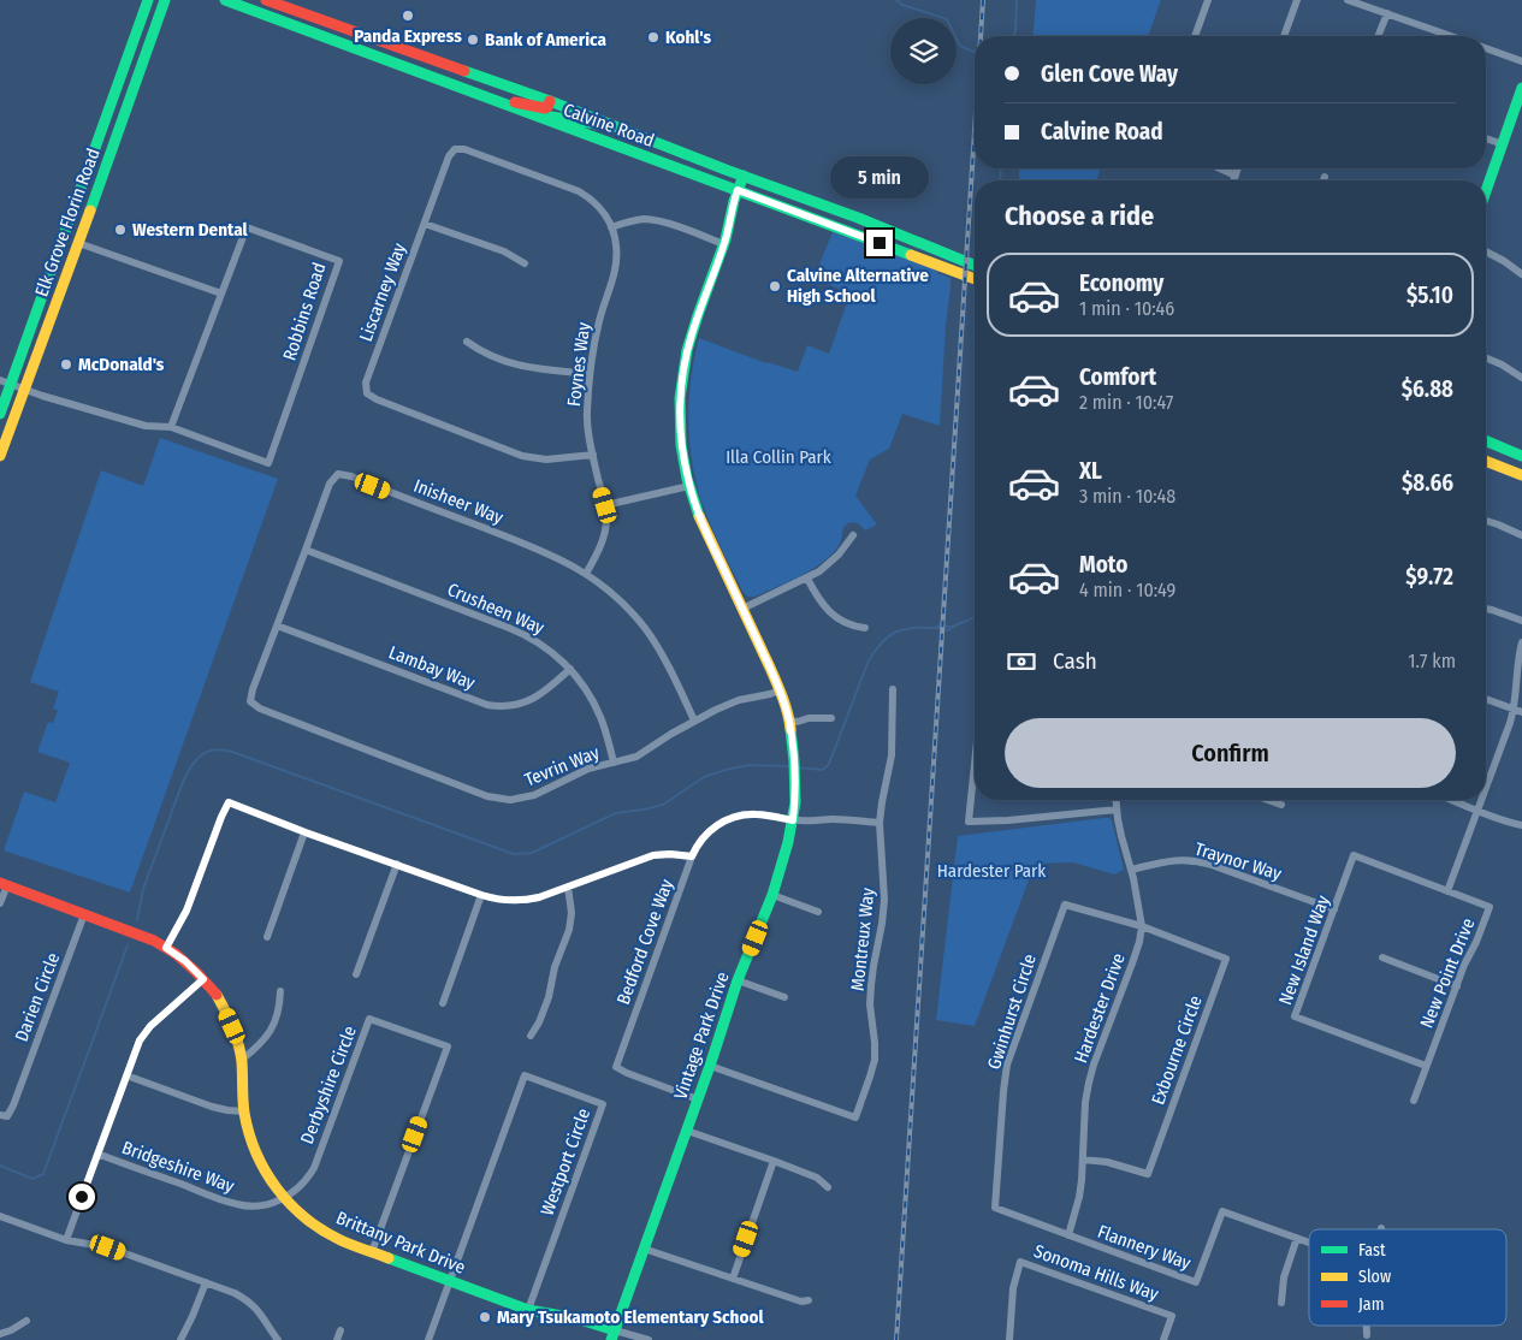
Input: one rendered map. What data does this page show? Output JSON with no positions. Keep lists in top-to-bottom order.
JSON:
{
  "streets": {
    "main road": [
      "Calvine Road",
      "Elk Grove Florin Road",
      "Vintage Park Drive",
      "Brittany Park Drive"
    ],
    "street": [
      "Liscarney Way",
      "Robbins Road",
      "Foynes Way",
      "Inisheer Way",
      "Crusheen Way",
      "Lambay Way",
      "Tevrin Way",
      "Traynor Way",
      "Montreux Way",
      "Bedford Cove Way",
      "New Island Way",
      "New Point Drive",
      "Darien Circle",
      "Hardester Drive",
      "Gwinhurst Circle",
      "Exbourne Circle",
      "Derbyshire Circle",
      "Westport Circle",
      "Bridgeshire Way",
      "Flannery Way",
      "Sonoma Hills Way"
    ]
  },
  "crossings": [
    ["Calvine Road", "Vintage Park Drive"],
    ["Elk Grove Florin Road", "Robbins Road"],
    ["Liscarney Way", "Foynes Way"],
    ["Foynes Way", "Inisheer Way"],
    ["Inisheer Way", "Crusheen Way"],
    ["Inisheer Way", "Lambay Way"],
    ["Inisheer Way", "Tevrin Way"],
    ["Crusheen Way", "Lambay Way"],
    ["Crusheen Way", "Tevrin Way"],
    ["Tevrin Way", "Vintage Park Drive"],
    ["Traynor Way", "New Island Way"],
    ["Traynor Way", "Hardester Drive"],
    ["Montreux Way", "Bedford Cove Way"],
    ["Montreux Way", "Vintage Park Drive"],
    ["Bedford Cove Way", "Vintage Park Drive"],
    ["New Island Way", "New Point Drive"],
    ["Darien Circle", "Brittany Park Drive"],
    ["Hardester Drive", "Gwinhurst Circle"],
    ["Hardester Drive", "Exbourne Circle"],
    ["Hardester Drive", "Flannery Way"],
    ["Gwinhurst Circle", "Exbourne Circle"],
    ["Gwinhurst Circle", "Flannery Way"],
    ["Vintage Park Drive", "Brittany Park Drive"],
    ["Derbyshire Circle", "Bridgeshire Way"],
    ["Derbyshire Circle", "Brittany Park Drive"],
    ["Westport Circle", "Brittany Park Drive"],
    ["Bridgeshire Way", "Brittany Park Drive"]
  ],
  "parks": ["Illa Collin Park", "Hardester Park"],
  "places": [
    "Panda Express",
    "Kohl's",
    "Bank of America",
    "Western Dental",
    "Calvine Alternative High School",
    "McDonald's",
    "Mary Tsukamoto Elementary School"
  ],
  "legend": ["Fast", "Slow", "Jam"],
  "page": {
    "banner": ["Glen Cove Way", "Calvine Road"],
    "bubble": "5 min",
    "heading": "Choose a ride",
    "list": [
      {
        "name": "Economy",
        "note": "1 min · 10:46",
        "value": "$5.10"
      },
      {
        "name": "Comfort",
        "note": "2 min · 10:47",
        "value": "$6.88"
      },
      {
        "name": "XL",
        "note": "3 min · 10:48",
        "value": "$8.66"
      },
      {
        "name": "Moto",
        "note": "4 min · 10:49",
        "value": "$9.72"
      }
    ],
    "pay": ["Cash", "1.7 km"],
    "buttons": "Confirm"
  }
}
